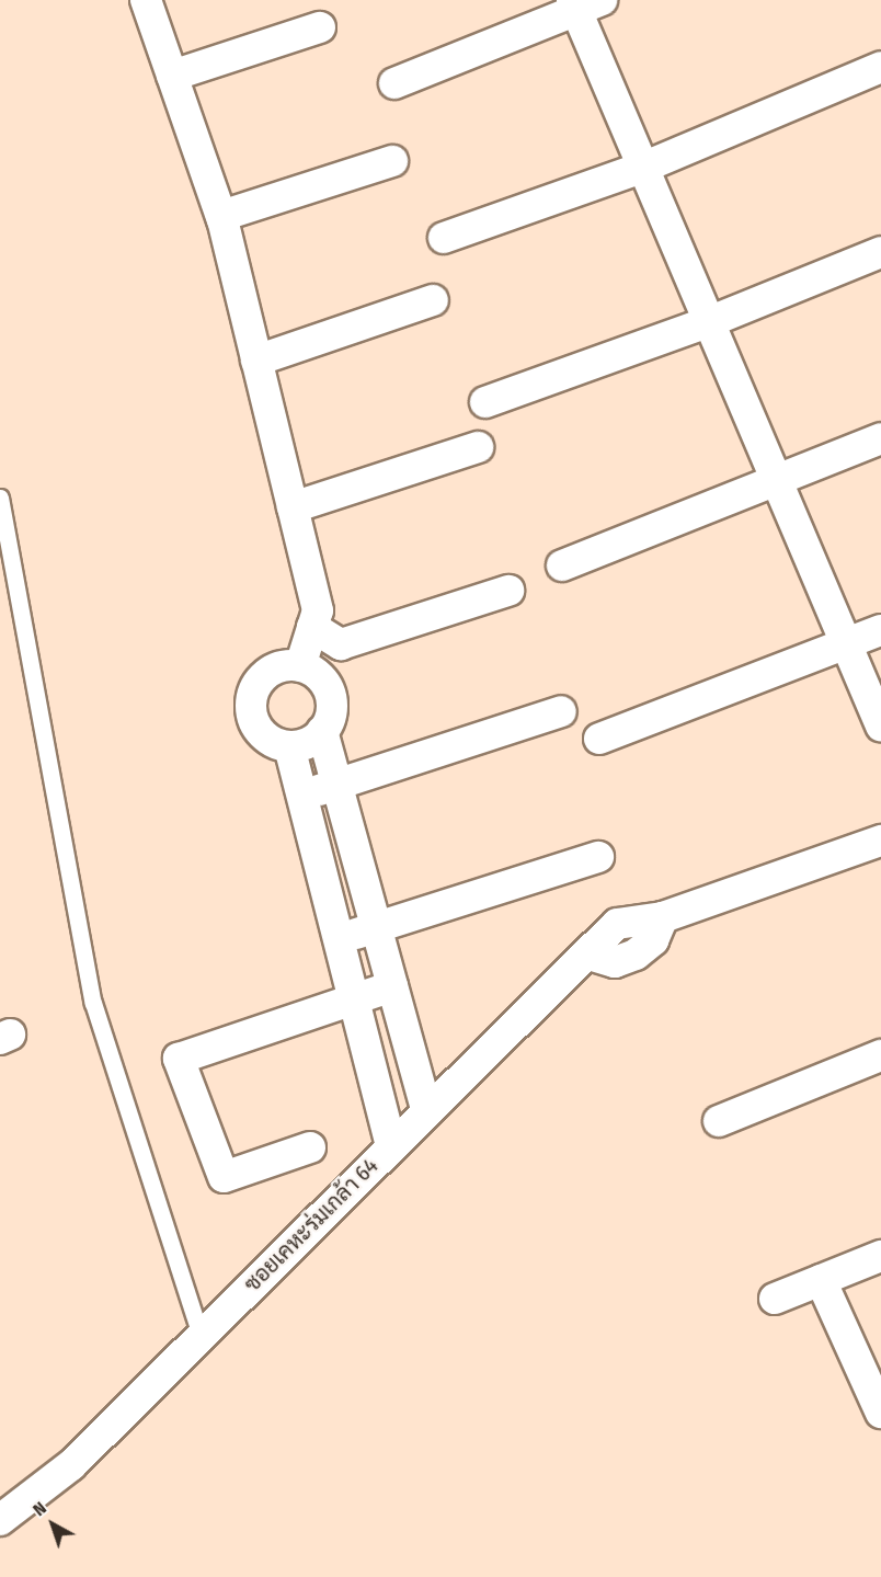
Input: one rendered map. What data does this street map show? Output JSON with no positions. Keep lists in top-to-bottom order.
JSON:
{
  "streets": {
    "street": ["ซอยเคหะร่มเกล้า 64"]
  },
  "north": "top left"
}
